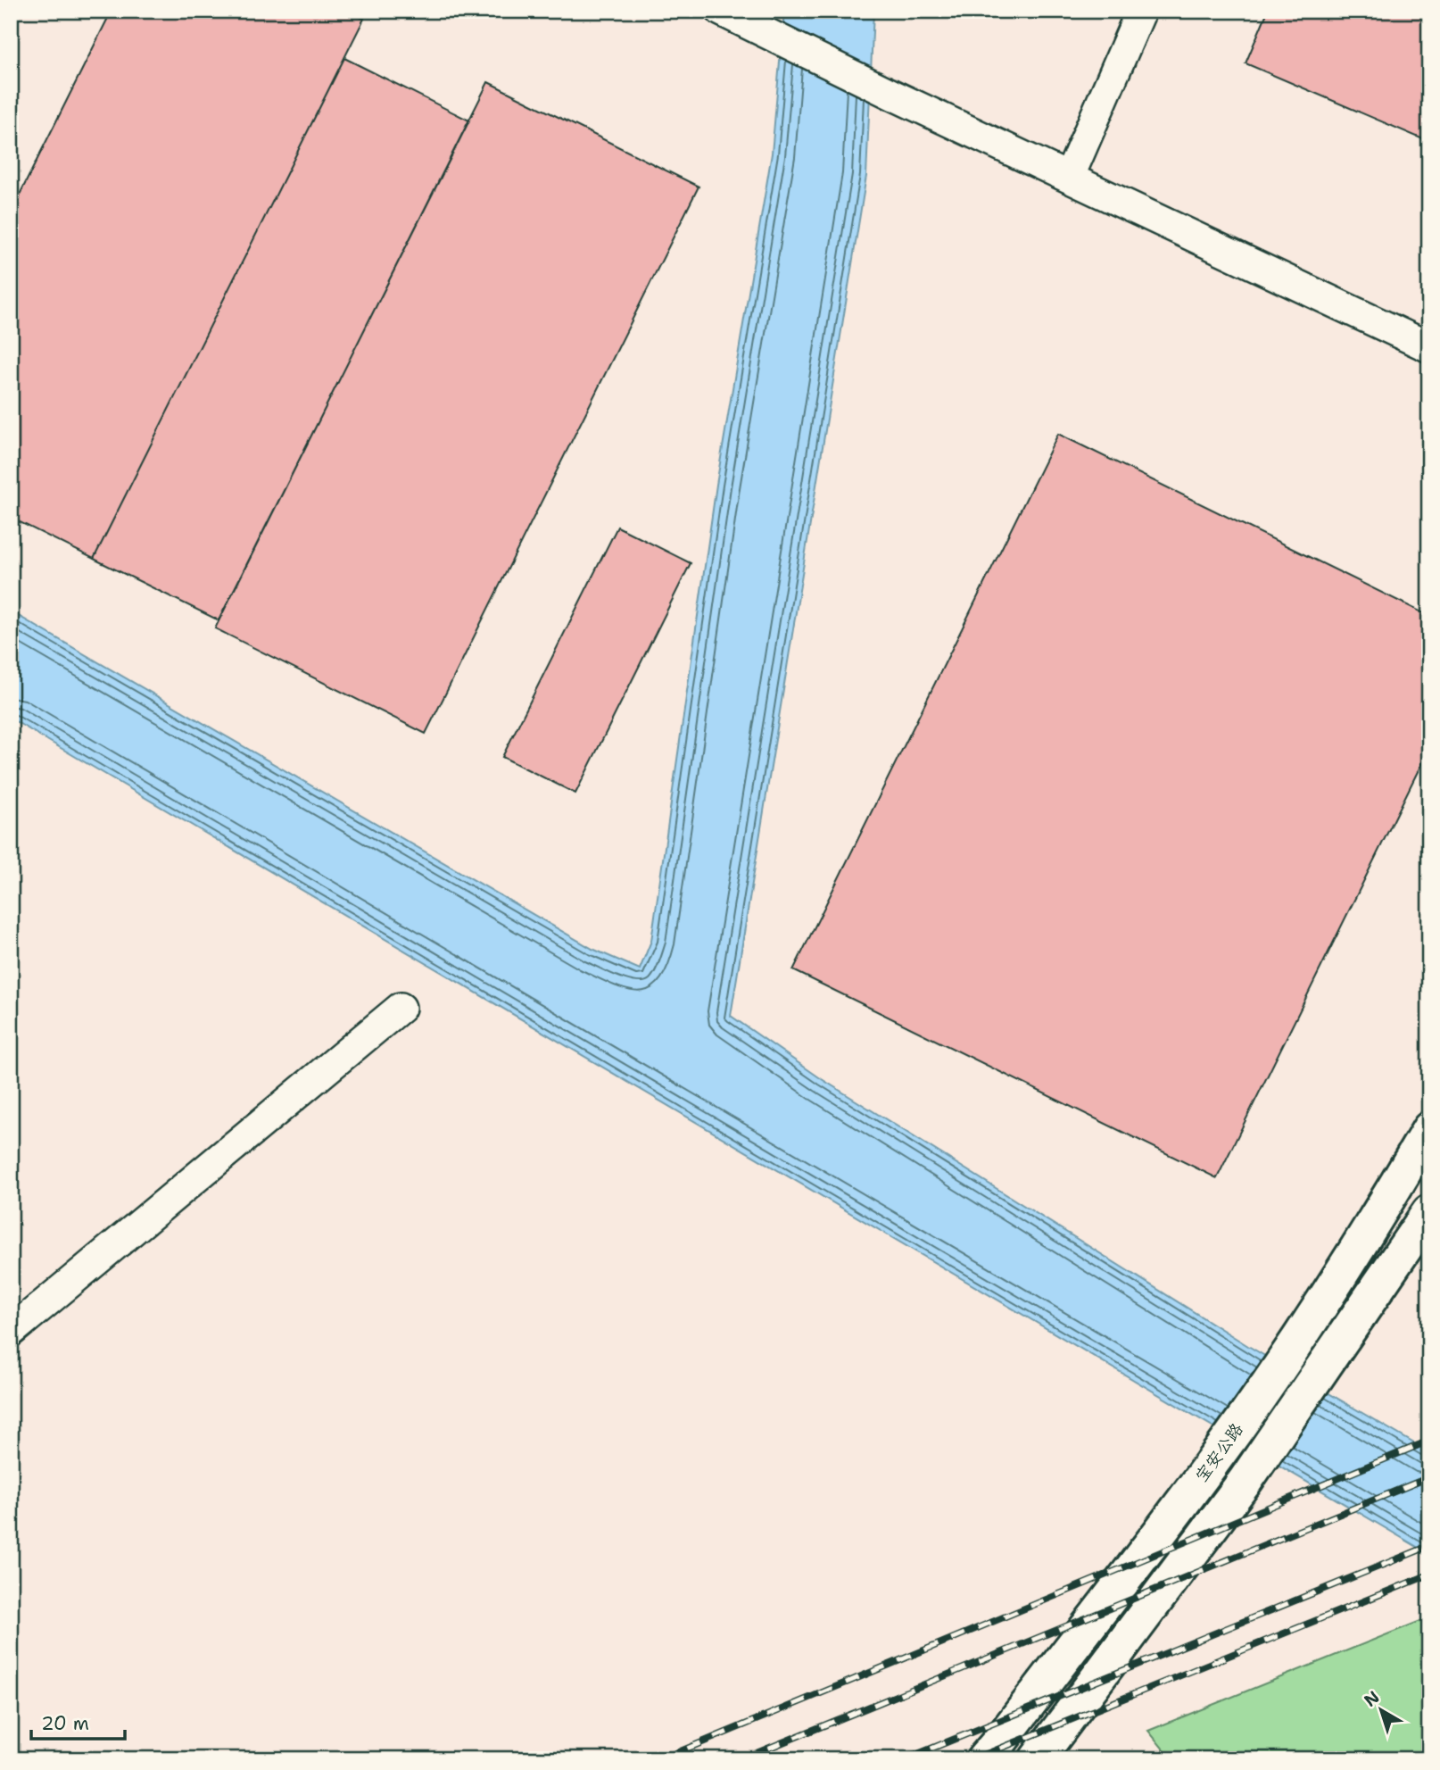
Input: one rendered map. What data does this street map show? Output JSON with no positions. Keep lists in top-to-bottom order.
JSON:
{
  "streets": {
    "main road": ["宝安公路"]
  },
  "scale_bar": "20 m",
  "north": "top left"
}
